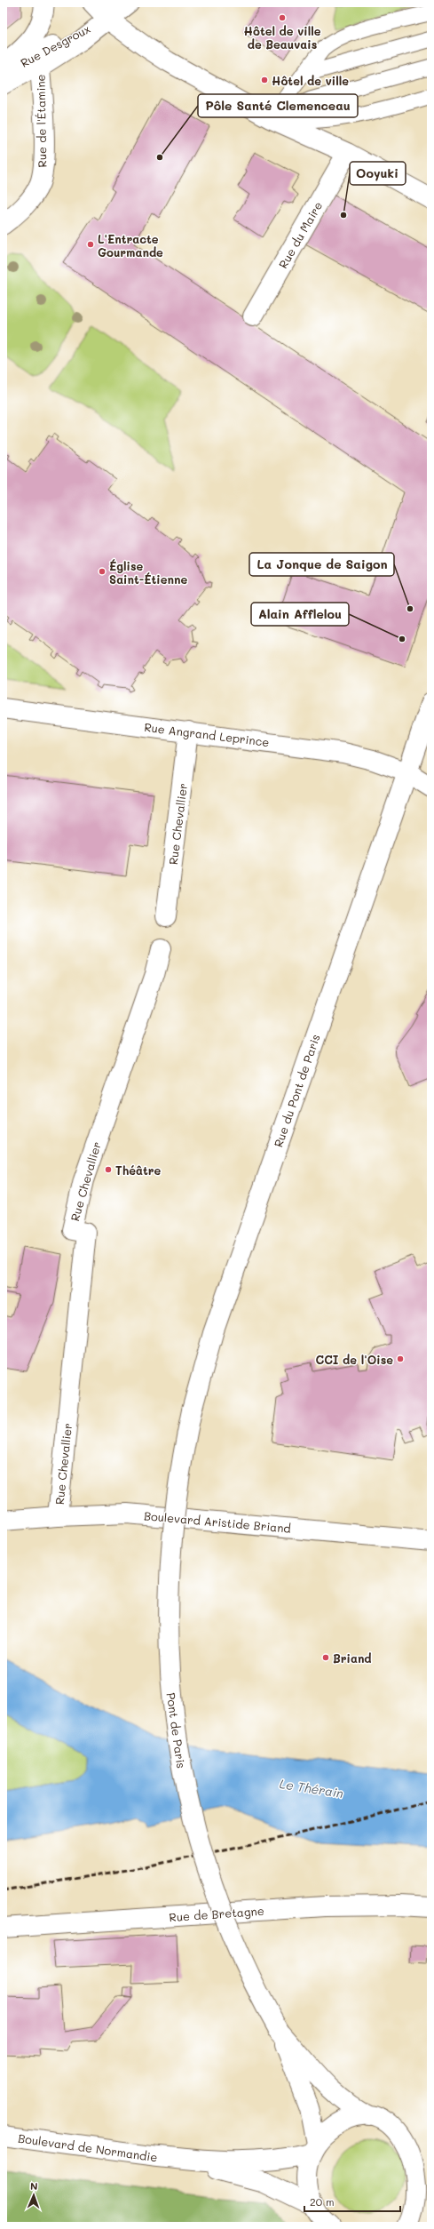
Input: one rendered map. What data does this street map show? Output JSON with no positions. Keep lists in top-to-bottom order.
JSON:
{
  "streets": {
    "street": [
      "Rue Desgroux",
      "Rue de l'Étamine",
      "Rue du Maire",
      "Rue Angrand Leprince",
      "Rue Chevallier",
      "Rue du Pont de Paris",
      "Boulevard Aristide Briand",
      "Pont de Paris",
      "Rue de Bretagne",
      "Boulevard de Normandie"
    ]
  },
  "crossings": [
    ["Rue Desgroux", "Rue de l'Étamine"],
    ["Rue Angrand Leprince", "Rue Chevallier"],
    ["Rue Angrand Leprince", "Rue du Pont de Paris"],
    ["Rue Chevallier", "Boulevard Aristide Briand"],
    ["Rue du Pont de Paris", "Pont de Paris"]
  ],
  "water": ["Le Thérain"],
  "places": [
    "Hôtel de ville de Beauvais",
    "Hôtel de ville",
    "Pôle Santé Clemenceau",
    "Ooyuki",
    "L'Entracte Gourmande",
    "Église Saint-Étienne",
    "La Jonque de Saigon",
    "Alain Afflelou",
    "Théâtre",
    "CCI de l'Oise",
    "Briand"
  ],
  "scale_bar": "20 m",
  "north": "top"
}
